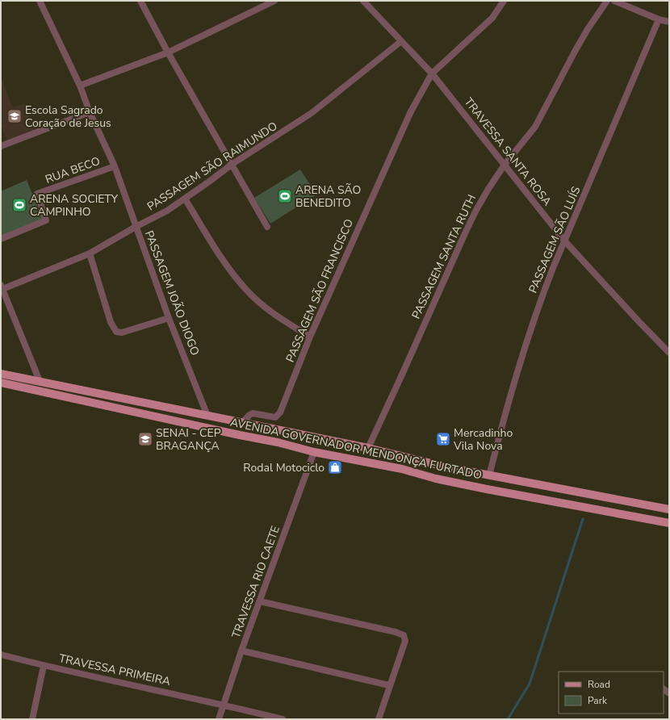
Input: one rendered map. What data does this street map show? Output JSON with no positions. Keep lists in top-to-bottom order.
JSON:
{
  "streets": {
    "main road": ["AVENIDA GOVERNADOR MENDONÇA FURTADO"],
    "street": [
      "TRAVESSA SANTA ROSA",
      "PASSAGEM SÃO RAIMUNDO",
      "RUA BECO",
      "PASSAGEM SÃO LUÍS",
      "PASSAGEM SANTA RUTH",
      "PASSAGEM SÃO FRANCISCO",
      "PASSAGEM JOÃO DIOGO",
      "TRAVESSA RIO CAETE",
      "TRAVESSA PRIMEIRA"
    ]
  },
  "crossings": [
    ["TRAVESSA SANTA ROSA", "PASSAGEM SÃO RAIMUNDO"],
    ["TRAVESSA SANTA ROSA", "PASSAGEM SÃO LUÍS"],
    ["TRAVESSA SANTA ROSA", "PASSAGEM SANTA RUTH"],
    ["TRAVESSA SANTA ROSA", "PASSAGEM SÃO FRANCISCO"],
    ["PASSAGEM SÃO RAIMUNDO", "PASSAGEM JOÃO DIOGO"],
    ["RUA BECO", "PASSAGEM JOÃO DIOGO"],
    ["PASSAGEM SÃO LUÍS", "AVENIDA GOVERNADOR MENDONÇA FURTADO"],
    ["PASSAGEM SANTA RUTH", "AVENIDA GOVERNADOR MENDONÇA FURTADO"],
    ["PASSAGEM SÃO FRANCISCO", "AVENIDA GOVERNADOR MENDONÇA FURTADO"],
    ["PASSAGEM JOÃO DIOGO", "AVENIDA GOVERNADOR MENDONÇA FURTADO"],
    ["AVENIDA GOVERNADOR MENDONÇA FURTADO", "TRAVESSA RIO CAETE"],
    ["TRAVESSA RIO CAETE", "TRAVESSA PRIMEIRA"]
  ],
  "places": {
    "school or university": ["Escola Sagrado Coração de Jesus", "SENAI - CEP BRAGANÇA"],
    "sports": ["ARENA SÃO BENEDITO", "ARENA SOCIETY CAMPINHO"],
    "supermarket": ["Mercadinho Vila Nova"],
    "shop": ["Rodal Motociclo"]
  },
  "legend": ["Road", "Park"]
}
